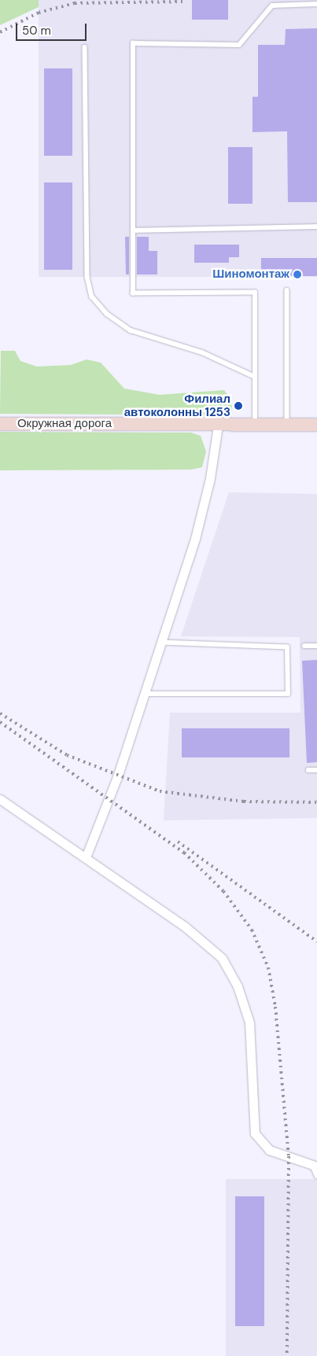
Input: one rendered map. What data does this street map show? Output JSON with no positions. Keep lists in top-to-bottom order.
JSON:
{
  "streets": {
    "main road": ["Окружная дорога"]
  },
  "places": ["Шиномонтаж", "Филиал автоколонны 1253"],
  "scale_bar": "50 m"
}
